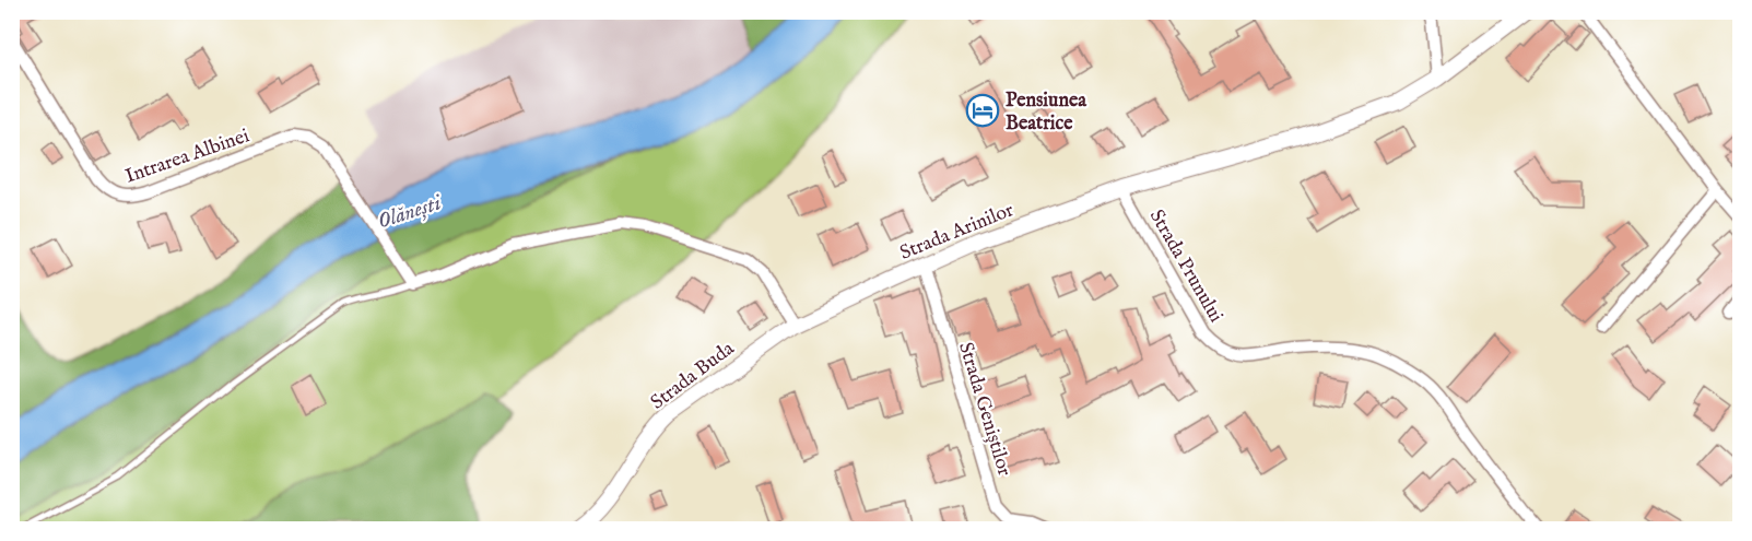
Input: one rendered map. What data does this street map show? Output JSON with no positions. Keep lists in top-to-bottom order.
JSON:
{
  "streets": {
    "street": [
      "Intrarea Albinei",
      "Strada Arinilor",
      "Strada Prunului",
      "Strada Buda",
      "Strada Geniștilor"
    ]
  },
  "crossings": [
    ["Strada Arinilor", "Strada Prunului"],
    ["Strada Arinilor", "Strada Buda"],
    ["Strada Arinilor", "Strada Geniștilor"]
  ],
  "water": ["Olănești"],
  "places": {
    "hotel": ["Pensiunea Beatrice"]
  }
}
